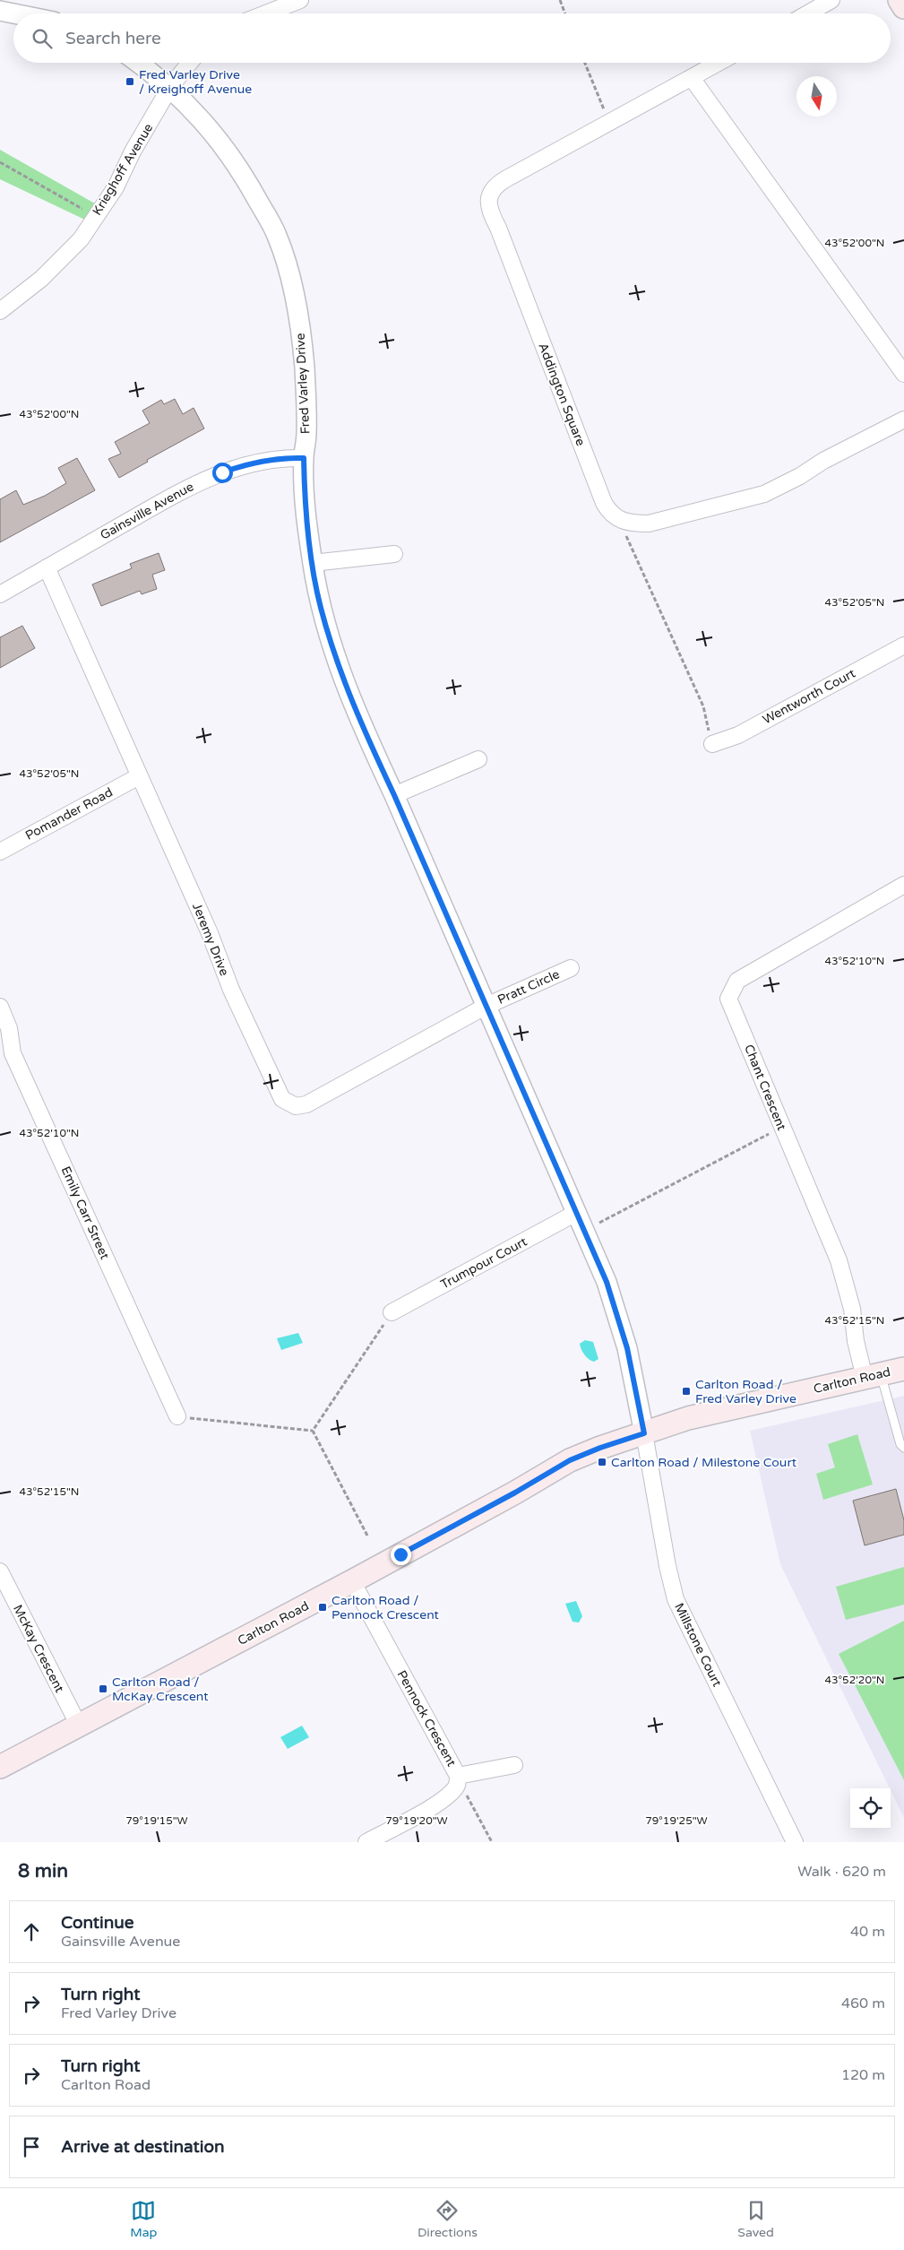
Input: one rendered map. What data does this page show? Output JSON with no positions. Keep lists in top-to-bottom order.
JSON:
{
  "streets": {
    "main road": ["Carlton Road"],
    "street": [
      "Krieghoff Avenue",
      "Fred Varley Drive",
      "Addington Square",
      "Gainsville Avenue",
      "Wentworth Court",
      "Pomander Road",
      "Jeremy Drive",
      "Pratt Circle",
      "Chant Crescent",
      "Emily Carr Street",
      "Trumpour Court",
      "Millstone Court",
      "McKay Crescent",
      "Pennock Crescent"
    ]
  },
  "crossings": [
    ["Krieghoff Avenue", "Fred Varley Drive"],
    ["Fred Varley Drive", "Gainsville Avenue"],
    ["Fred Varley Drive", "Jeremy Drive"],
    ["Fred Varley Drive", "Pratt Circle"],
    ["Fred Varley Drive", "Trumpour Court"],
    ["Fred Varley Drive", "Carlton Road"],
    ["Fred Varley Drive", "Millstone Court"],
    ["Gainsville Avenue", "Jeremy Drive"],
    ["Pomander Road", "Jeremy Drive"],
    ["Jeremy Drive", "Pratt Circle"],
    ["Chant Crescent", "Carlton Road"],
    ["Carlton Road", "Millstone Court"],
    ["Carlton Road", "McKay Crescent"],
    ["Carlton Road", "Pennock Crescent"]
  ],
  "places": {
    "transit": [
      "Fred Varley Drive / Kreighoff Avenue",
      "Carlton Road / Fred Varley Drive",
      "Carlton Road / Milestone Court",
      "Carlton Road / Pennock Crescent",
      "Carlton Road / McKay Crescent"
    ]
  },
  "north": "bottom",
  "page": {
    "search": "Search here",
    "heading": ["8 min", "Walk · 620 m"],
    "list": [
      ["Continue", "Gainsville Avenue", "40 m"],
      ["Turn right", "Fred Varley Drive", "460 m"],
      ["Turn right", "Carlton Road", "120 m"],
      "Arrive at destination"
    ],
    "nav": ["Map", "Directions", "Saved"]
  },
  "coordinates": [
    "43°52'00\"N",
    "43°52'05\"N",
    "43°52'10\"N",
    "43°52'15\"N",
    "43°52'20\"N",
    "79°19'15\"W",
    "79°19'20\"W",
    "79°19'25\"W"
  ]
}
